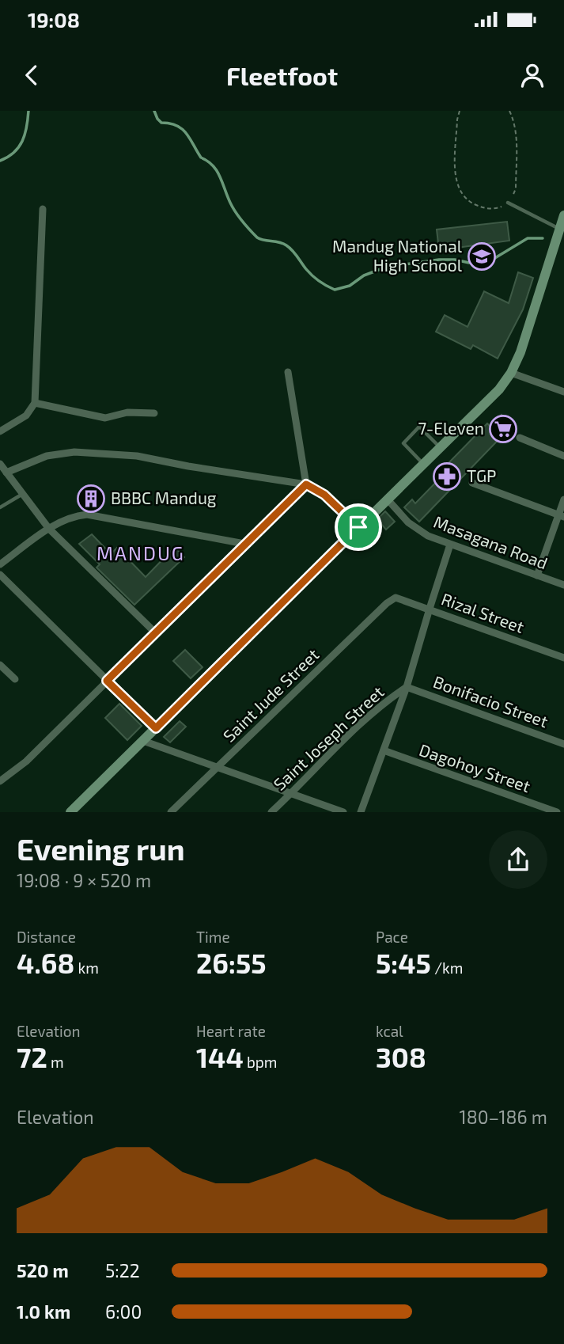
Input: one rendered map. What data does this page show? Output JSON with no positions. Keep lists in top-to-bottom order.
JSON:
{
  "streets": {
    "street": [
      "Masagana Road",
      "Rizal Street",
      "Saint Jude Street",
      "Bonifacio Street",
      "Saint Joseph Street",
      "Dagohoy Street"
    ]
  },
  "crossings": [
    ["Rizal Street", "Saint Jude Street"],
    ["Bonifacio Street", "Saint Joseph Street"]
  ],
  "districts": ["MANDUG"],
  "places": {
    "school or university": ["Mandug National High School"],
    "supermarket": ["7-Eleven"],
    "pharmacy": ["TGP"],
    "building": ["BBBC Mandug"]
  },
  "page": {
    "status": "19:08",
    "header": "Fleetfoot",
    "heading": ["Evening run", "19:08 · 9 × 520 m"],
    "stats": [
      ["Distance", "4.68 km"],
      ["Time", "26:55"],
      ["Pace", "5:45 /km"],
      ["Elevation", "72 m"],
      ["Heart rate", "144 bpm"],
      ["kcal", "308"]
    ],
    "chart": ["Elevation", "180–186 m"],
    "list": [
      {
        "name": "520 m",
        "note": "5:22"
      },
      {
        "name": "1.0 km",
        "note": "6:00"
      }
    ]
  }
}
